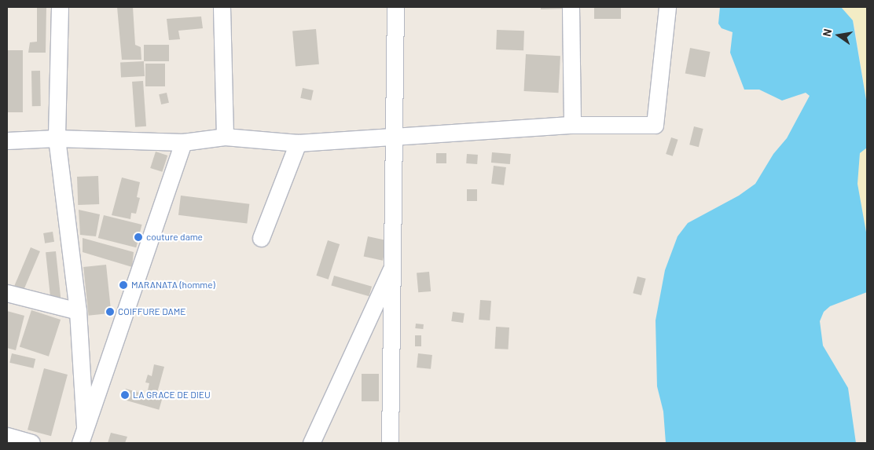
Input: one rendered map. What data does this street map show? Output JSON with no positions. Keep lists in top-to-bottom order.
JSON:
{
  "places": [
    "couture dame",
    "MARANATA (homme)",
    "COIFFURE DAME",
    "LA GRACE DE DIEU"
  ],
  "north": "left"
}
